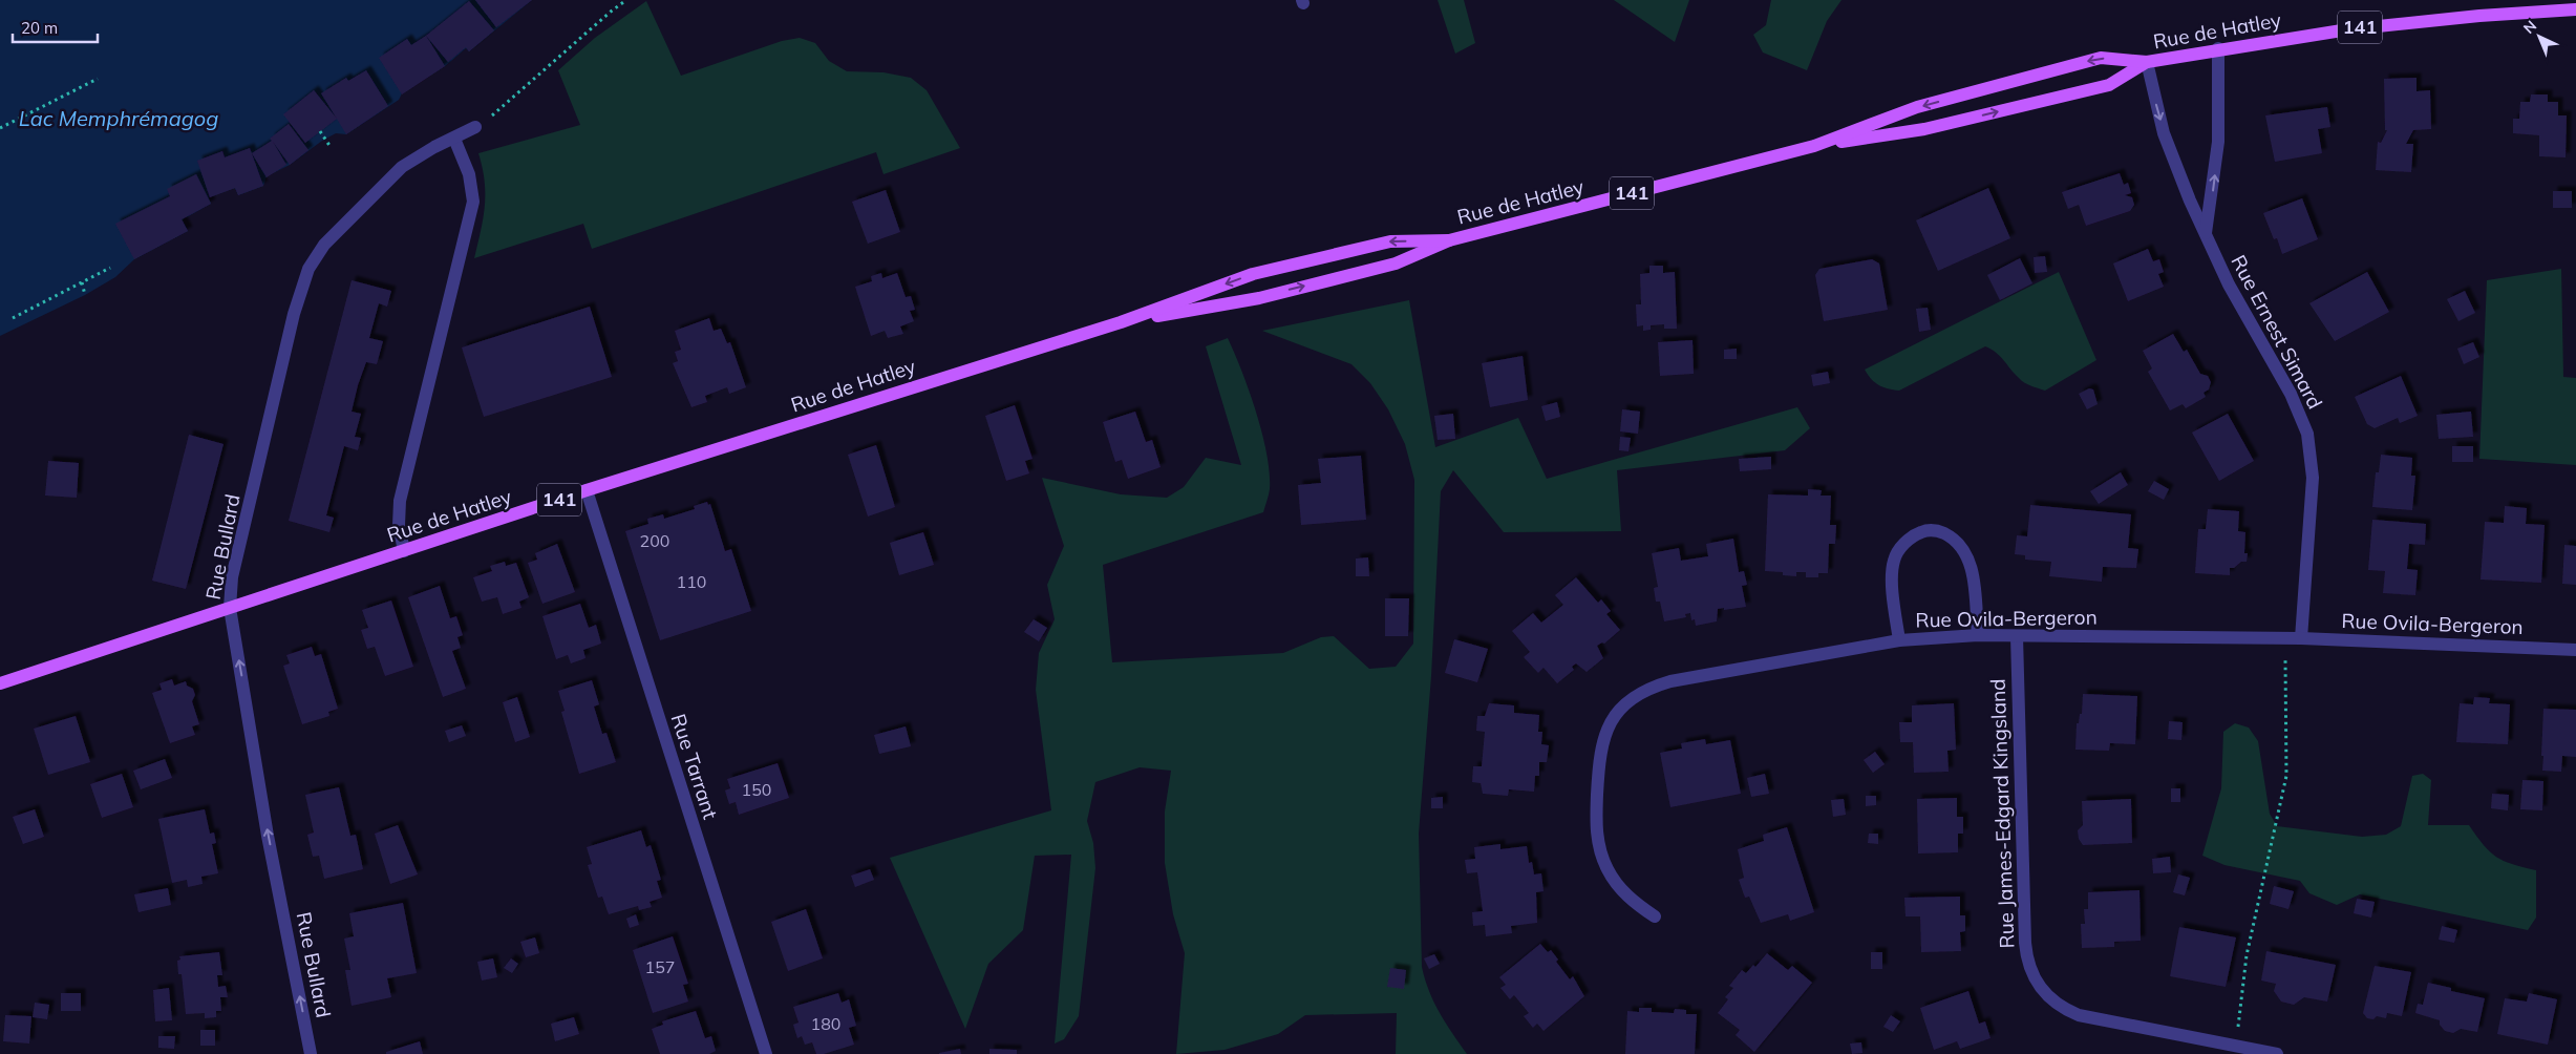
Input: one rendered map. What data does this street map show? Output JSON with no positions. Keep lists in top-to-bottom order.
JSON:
{
  "streets": {
    "main road": ["141", "Rue de Hatley"],
    "street": [
      "Rue Ernest Simard",
      "Rue Bullard",
      "Rue Ovila-Bergeron",
      "Rue Tarrant",
      "Rue James-Edgard Kingsland"
    ]
  },
  "crossings": [
    ["Rue de Hatley", "Rue Ernest Simard"],
    ["Rue de Hatley", "Rue Bullard"],
    ["Rue de Hatley", "Rue Tarrant"],
    ["Rue Ernest Simard", "Rue Ovila-Bergeron"],
    ["Rue Ovila-Bergeron", "Rue James-Edgard Kingsland"]
  ],
  "one_way": ["Rue Bullard"],
  "water": ["Lac Memphrémagog"],
  "house_numbers": [
    "200",
    "110",
    "150",
    "157",
    "180"
  ],
  "scale_bar": "20 m",
  "north": "top left"
}
